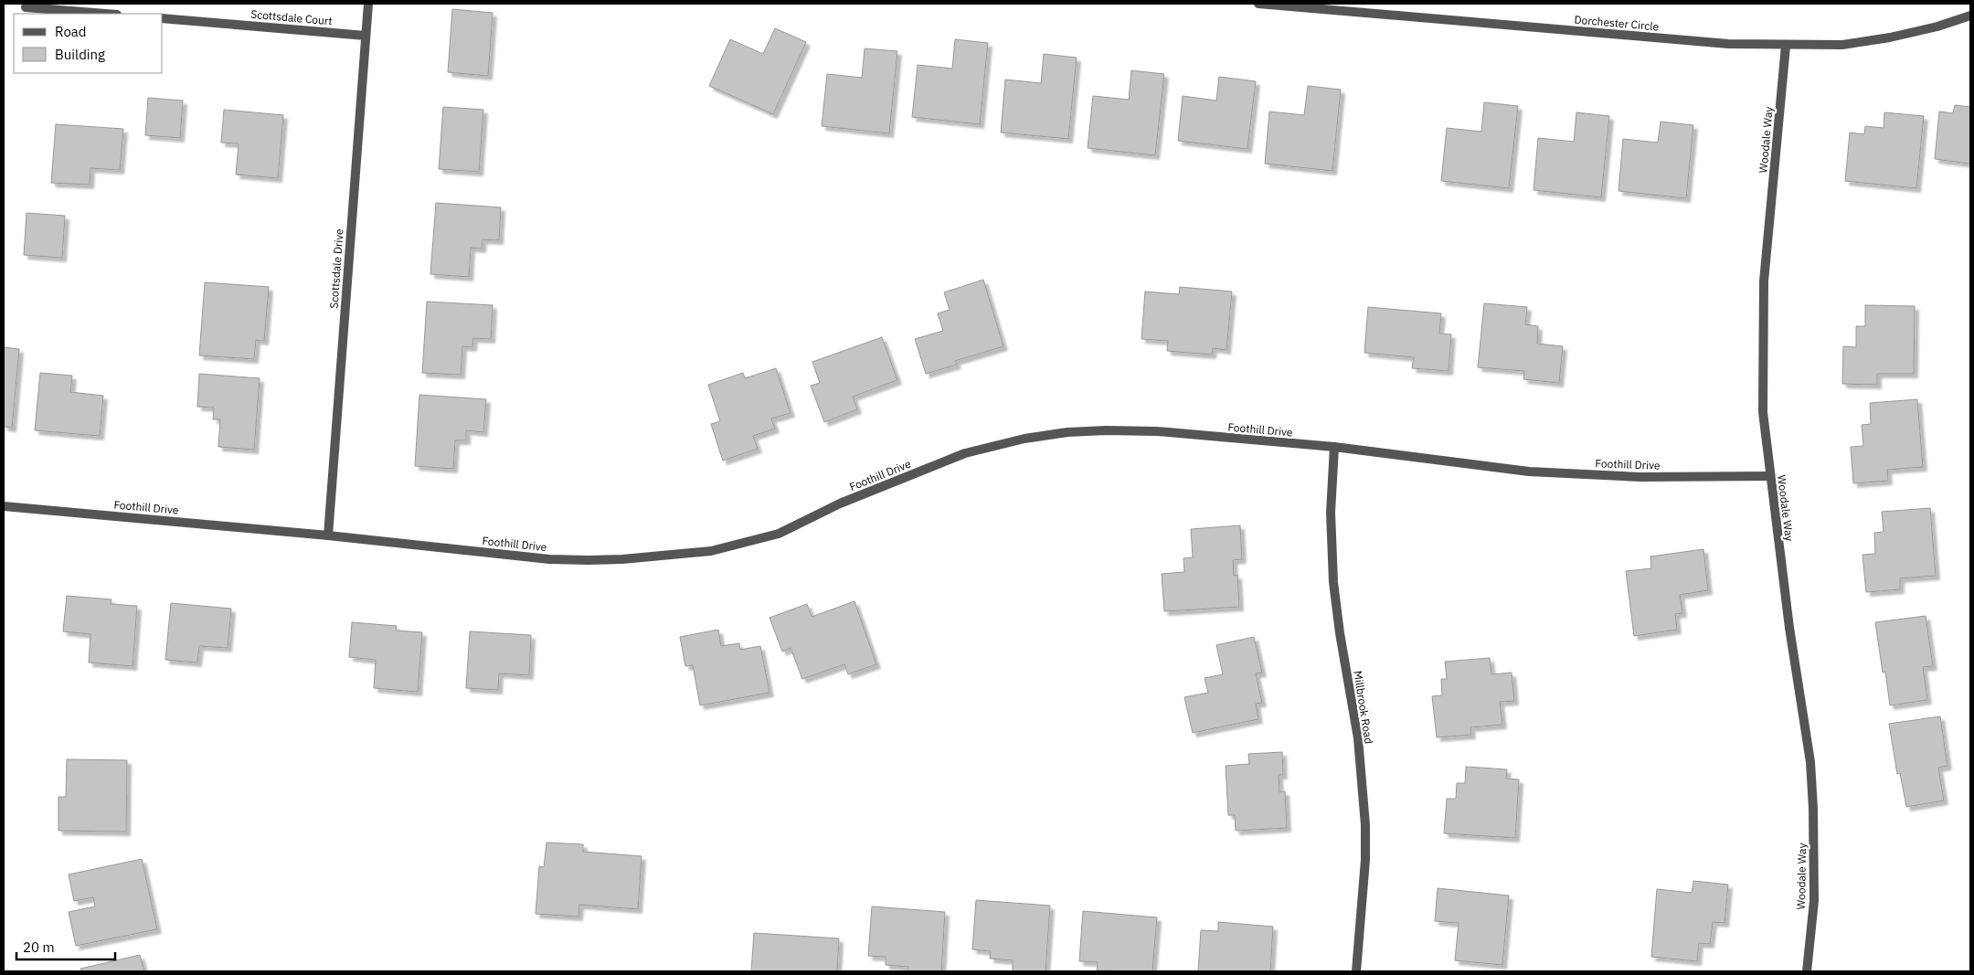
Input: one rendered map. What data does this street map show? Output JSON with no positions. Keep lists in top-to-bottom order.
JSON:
{
  "streets": {
    "street": [
      "Scottsdale Court",
      "Dorchester Circle",
      "Woodale Way",
      "Scottsdale Drive",
      "Foothill Drive",
      "Millbrook Road"
    ]
  },
  "crossings": [
    ["Scottsdale Court", "Scottsdale Drive"],
    ["Dorchester Circle", "Woodale Way"],
    ["Woodale Way", "Foothill Drive"],
    ["Scottsdale Drive", "Foothill Drive"],
    ["Foothill Drive", "Millbrook Road"]
  ],
  "legend": ["Road", "Building"],
  "scale_bar": "20 m"
}
